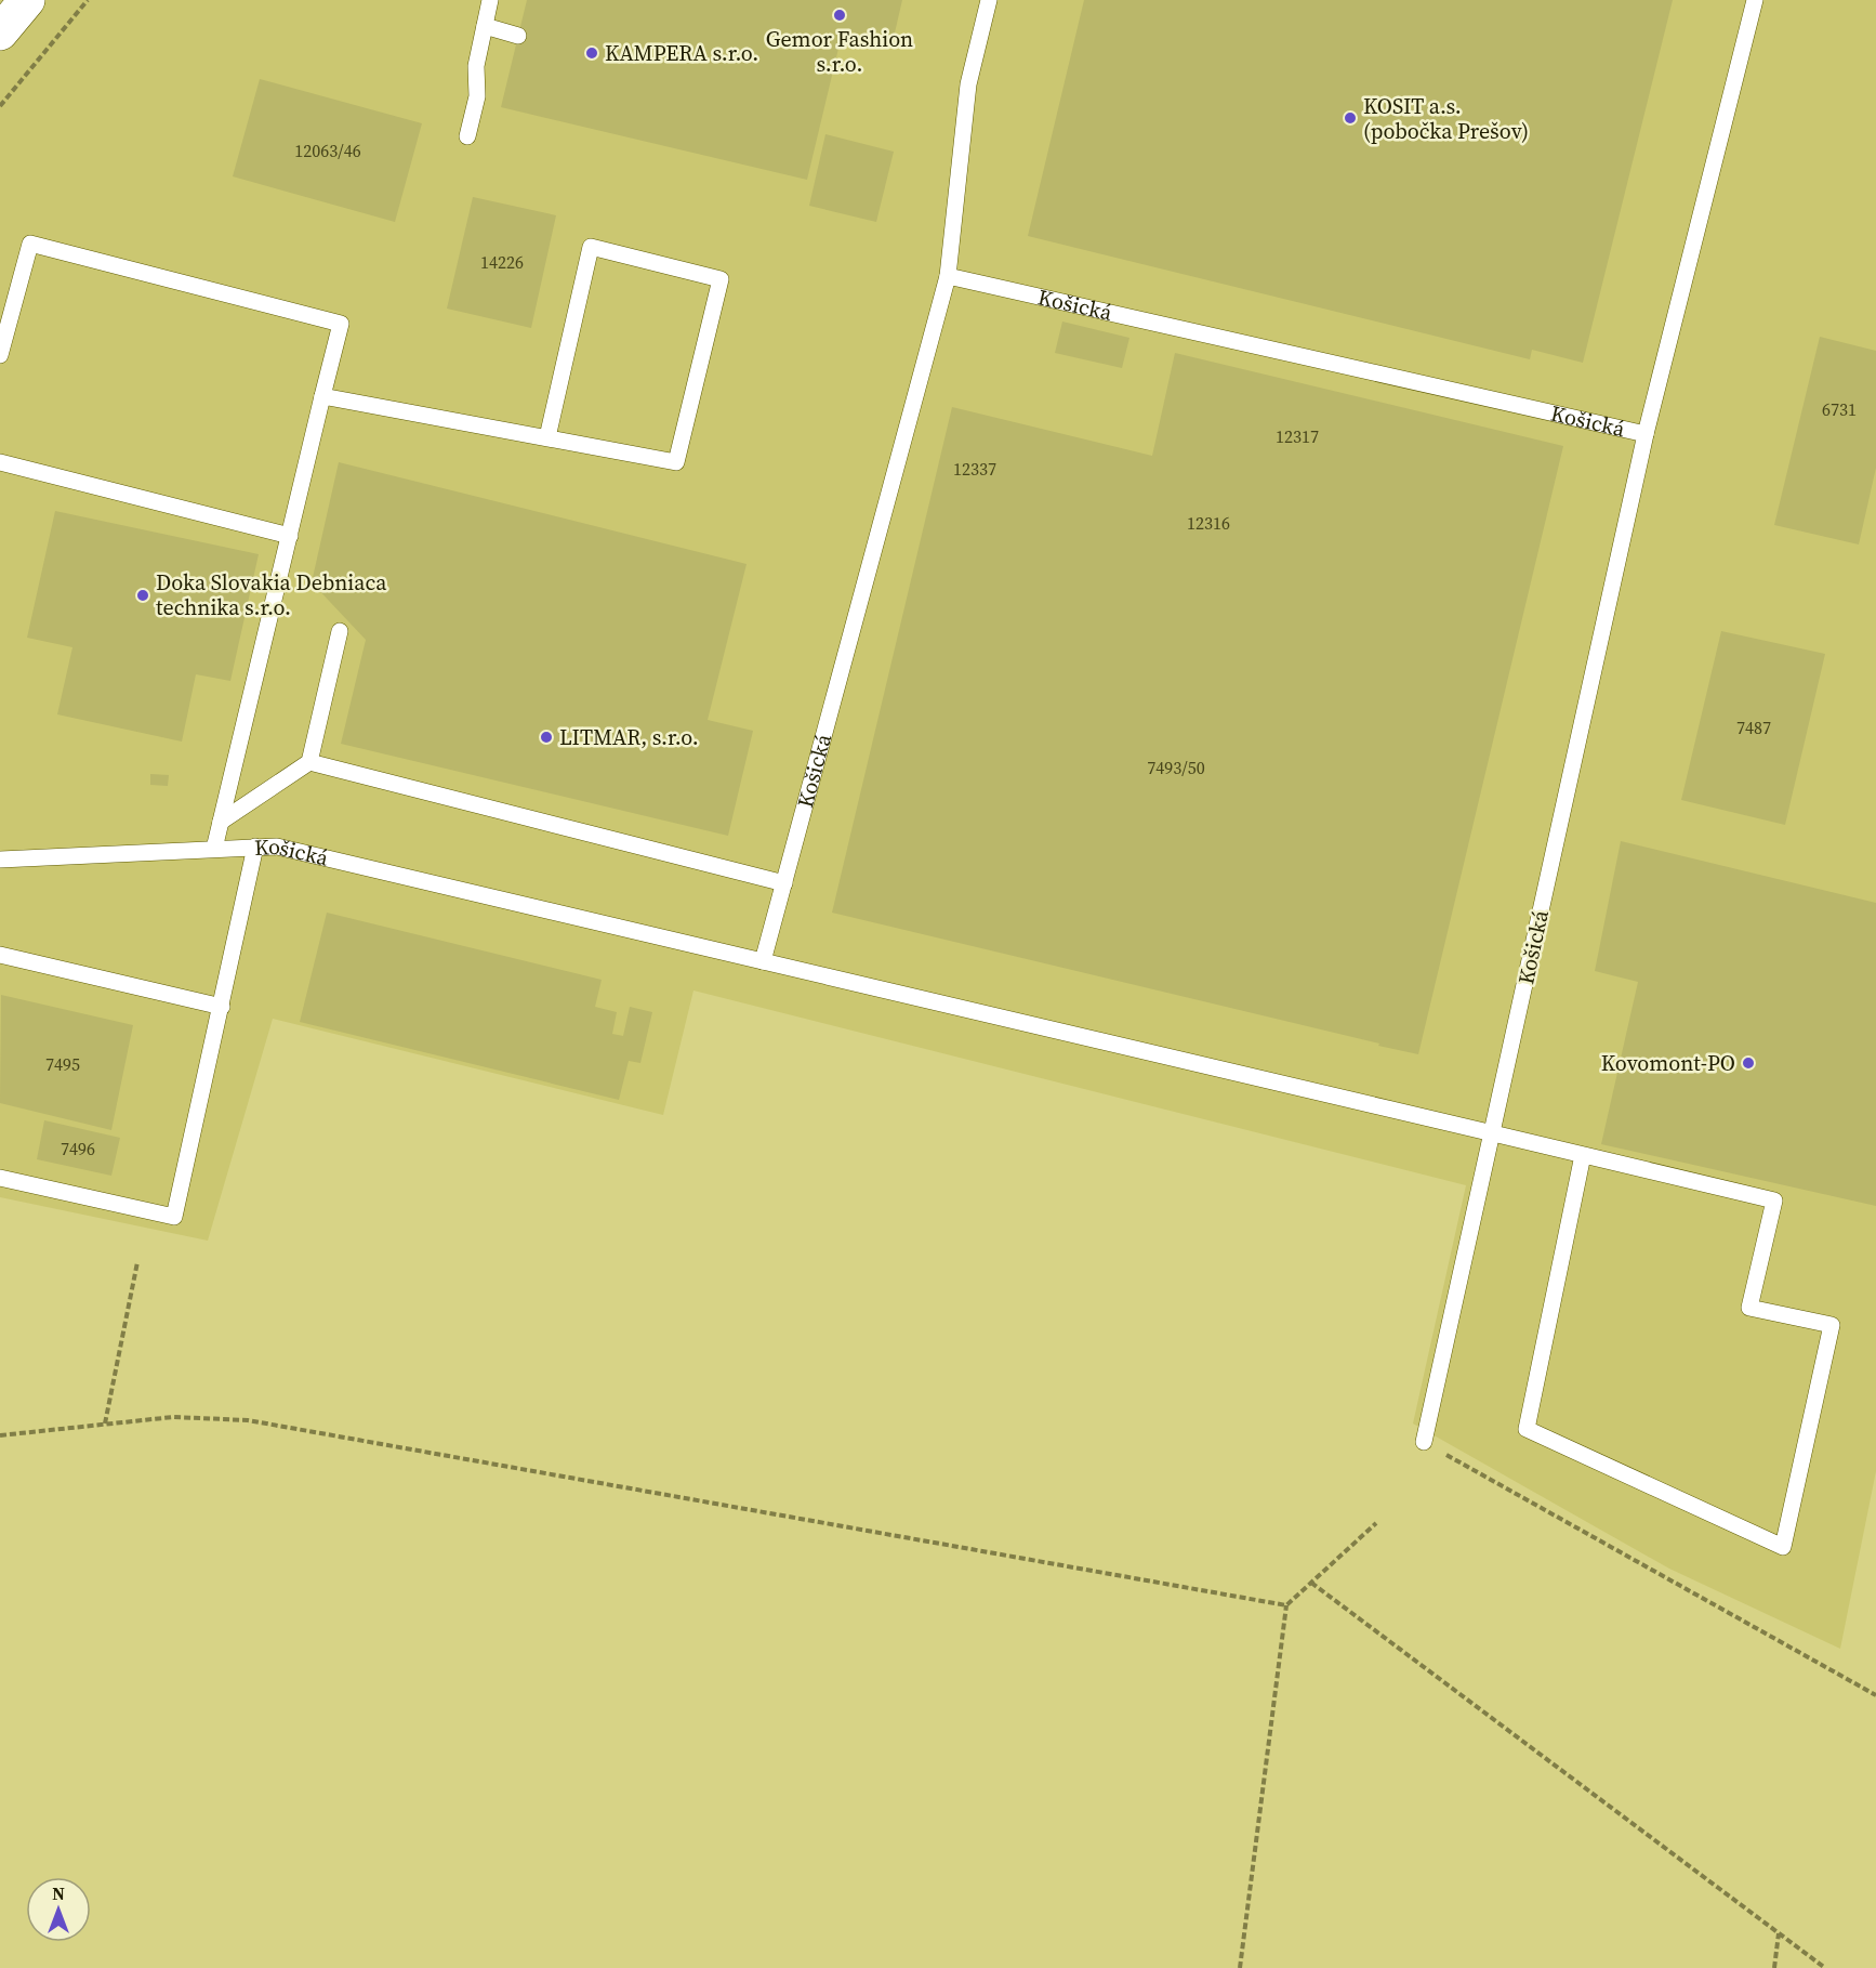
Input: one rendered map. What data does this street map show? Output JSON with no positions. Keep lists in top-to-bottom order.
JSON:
{
  "streets": {
    "lane": ["Košická"]
  },
  "places": [
    "Gemor Fashion s.r.o.",
    "KAMPERA s.r.o.",
    "KOSIT a.s. (pobočka Prešov)",
    "Doka Slovakia Debniaca technika s.r.o.",
    "LITMAR, s.r.o.",
    "Kovomont-PO"
  ],
  "house_numbers": [
    "12063/46",
    "14226",
    "6731",
    "12317",
    "12337",
    "12316",
    "7487",
    "7493/50",
    "7495",
    "7496"
  ],
  "north": "top"
}
